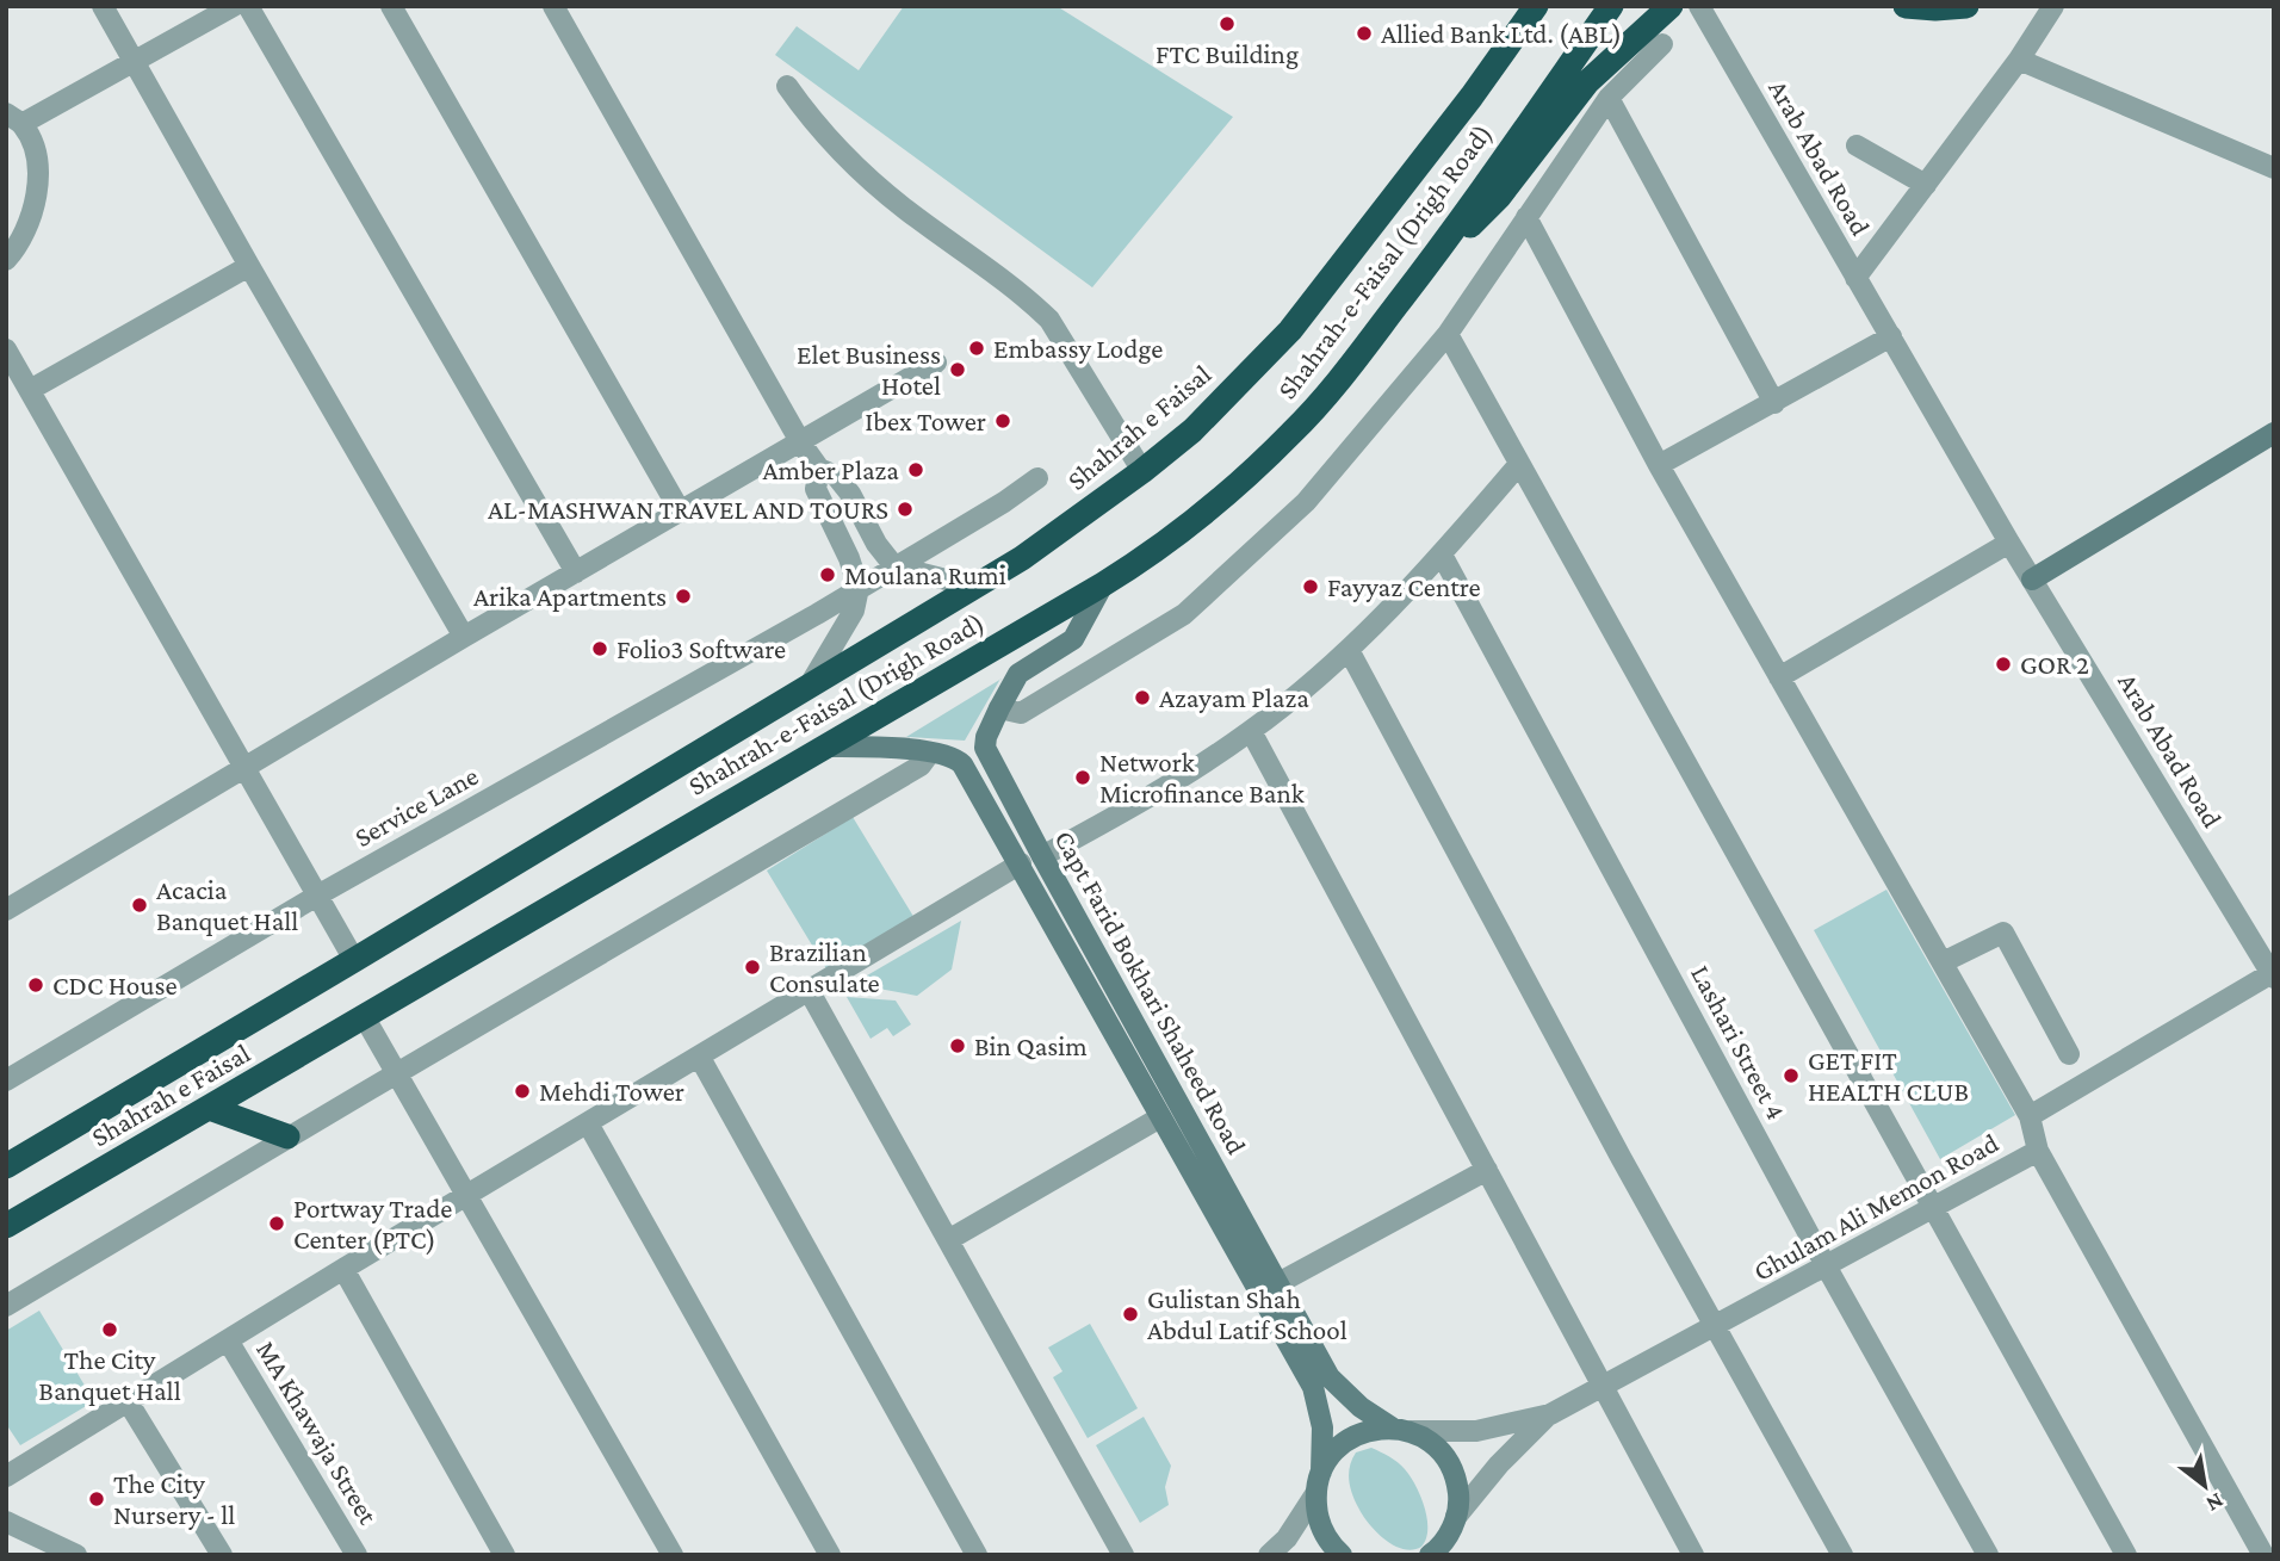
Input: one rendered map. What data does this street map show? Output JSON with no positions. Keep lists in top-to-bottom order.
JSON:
{
  "streets": {
    "highway": ["Shahrah-e-Faisal (Drigh Road)", "Shahrah e Faisal"],
    "street": [
      "Arab Abad Road",
      "Service Lane",
      "Capt Farid Bokhari Shaheed Road",
      "Lashari Street 4",
      "Ghulam Ali Memon Road",
      "MA Khawaja Street"
    ]
  },
  "crossings": [
    ["Shahrah-e-Faisal (Drigh Road)", "Shahrah e Faisal"],
    ["Shahrah-e-Faisal (Drigh Road)", "Capt Farid Bokhari Shaheed Road"],
    ["Lashari Street 4", "Ghulam Ali Memon Road"]
  ],
  "places": [
    "FTC Building",
    "Allied Bank Ltd. (ABL)",
    "Embassy Lodge",
    "Elet Business Hotel",
    "Ibex Tower",
    "Amber Plaza",
    "AL-MASHWAN TRAVEL AND TOURS",
    "Moulana Rumi",
    "Fayyaz Centre",
    "Arika Apartments",
    "Folio3 Software",
    "GOR 2",
    "Azayam Plaza",
    "Network Microfinance Bank",
    "Acacia Banquet Hall",
    "Brazilian Consulate",
    "CDC House",
    "Bin Qasim",
    "GET FIT HEALTH CLUB",
    "Mehdi Tower",
    "Portway Trade Center (PTC)",
    "Gulistan Shah Abdul Latif School",
    "The City Banquet Hall",
    "The City Nursery - ll"
  ],
  "north": "bottom right"
}
